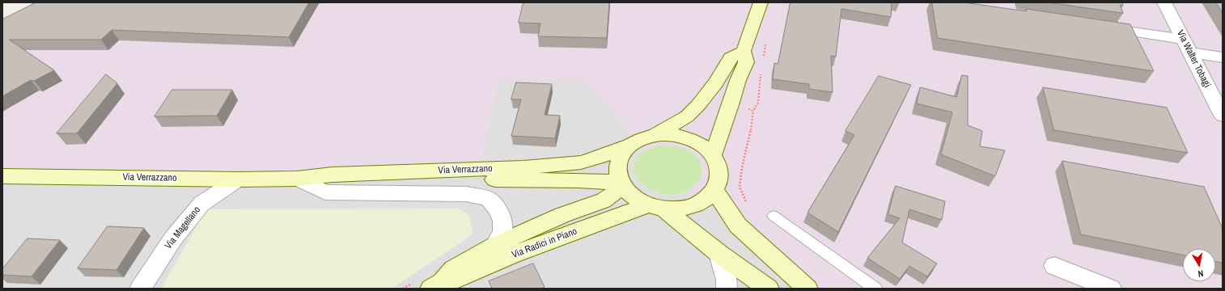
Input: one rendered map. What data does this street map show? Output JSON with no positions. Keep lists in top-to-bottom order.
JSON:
{
  "streets": {
    "main road": ["Via Verrazzano", "Via Radici in Piano"],
    "street": ["Via Walter Tobagi", "Via Magellano"]
  },
  "crossings": [
    ["Via Verrazzano", "Via Magellano"],
    ["Via Verrazzano", "Via Radici in Piano"]
  ],
  "north": "bottom"
}
